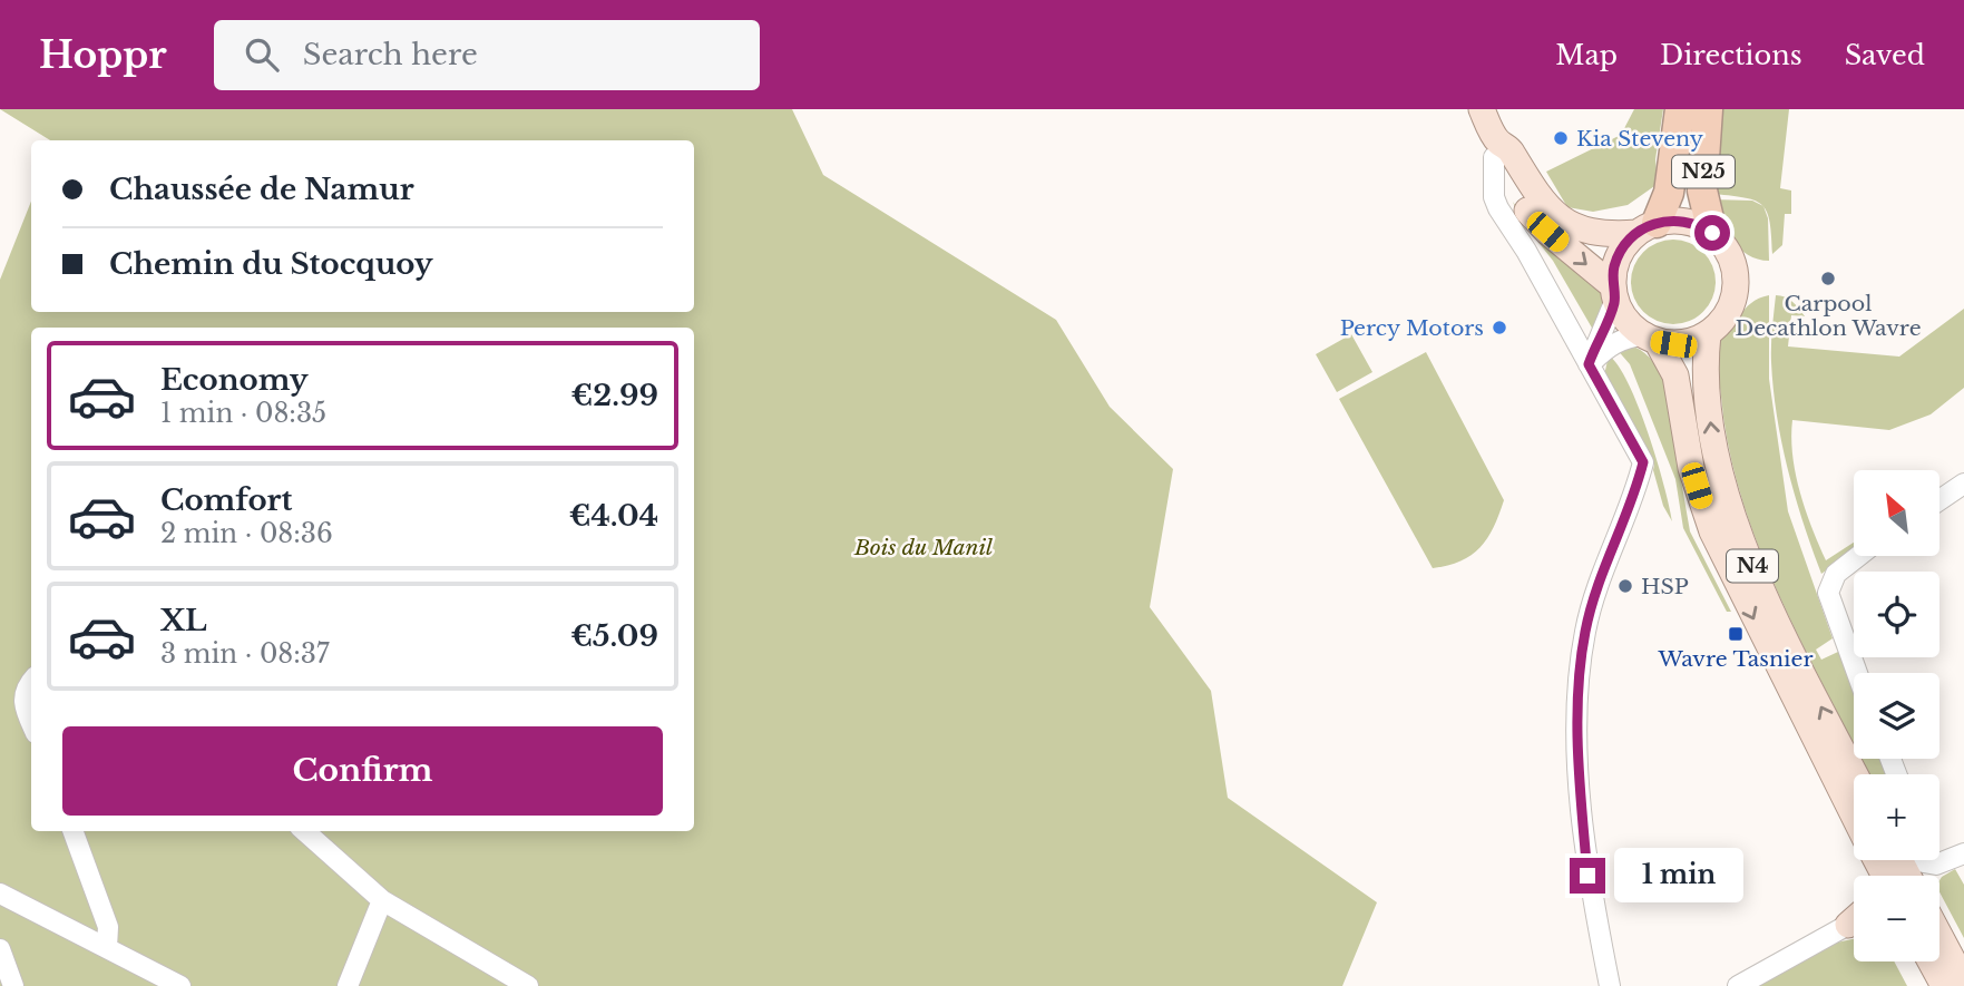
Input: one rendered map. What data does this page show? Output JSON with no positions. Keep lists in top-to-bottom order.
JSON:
{
  "streets": {
    "highway": ["N25"],
    "main road": ["N4"]
  },
  "crossings": [
    ["N25", "N4"]
  ],
  "parks": ["Bois du Manil"],
  "places": {
    "other": [
      "Kia Steveny",
      "Carpool Decathlon Wavre",
      "Percy Motors",
      "HSP"
    ],
    "transit": ["Wavre Tasnier"]
  },
  "north": "top left",
  "page": {
    "header": "Hoppr",
    "search": "Search here",
    "nav": ["Map", "Directions", "Saved"],
    "banner": ["Chaussée de Namur", "Chemin du Stocquoy"],
    "list": [
      {
        "name": "Economy",
        "note": "1 min · 08:35",
        "value": "€2.99"
      },
      {
        "name": "Comfort",
        "note": "2 min · 08:36",
        "value": "€4.04"
      },
      {
        "name": "XL",
        "note": "3 min · 08:37",
        "value": "€5.09"
      }
    ],
    "map_buttons": ["+", "−"],
    "buttons": "Confirm",
    "bubble": "1 min"
  }
}
